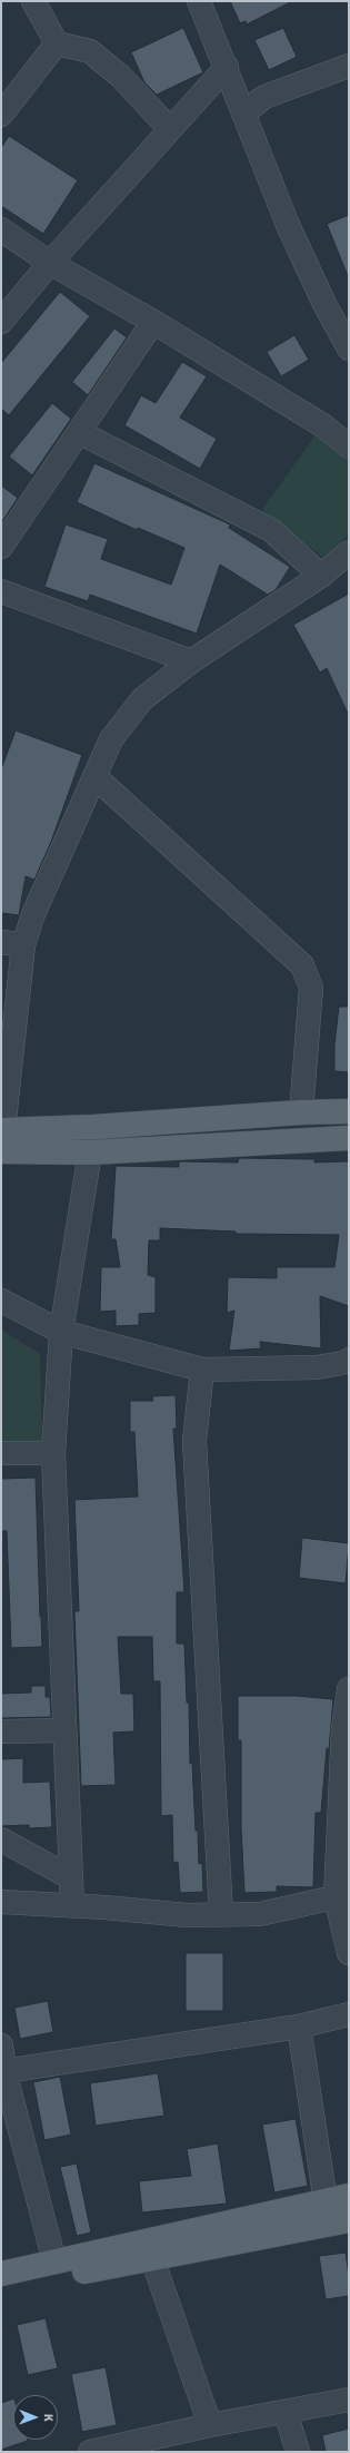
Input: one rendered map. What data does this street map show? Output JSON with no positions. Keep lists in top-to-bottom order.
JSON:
{
  "north": "right"
}
